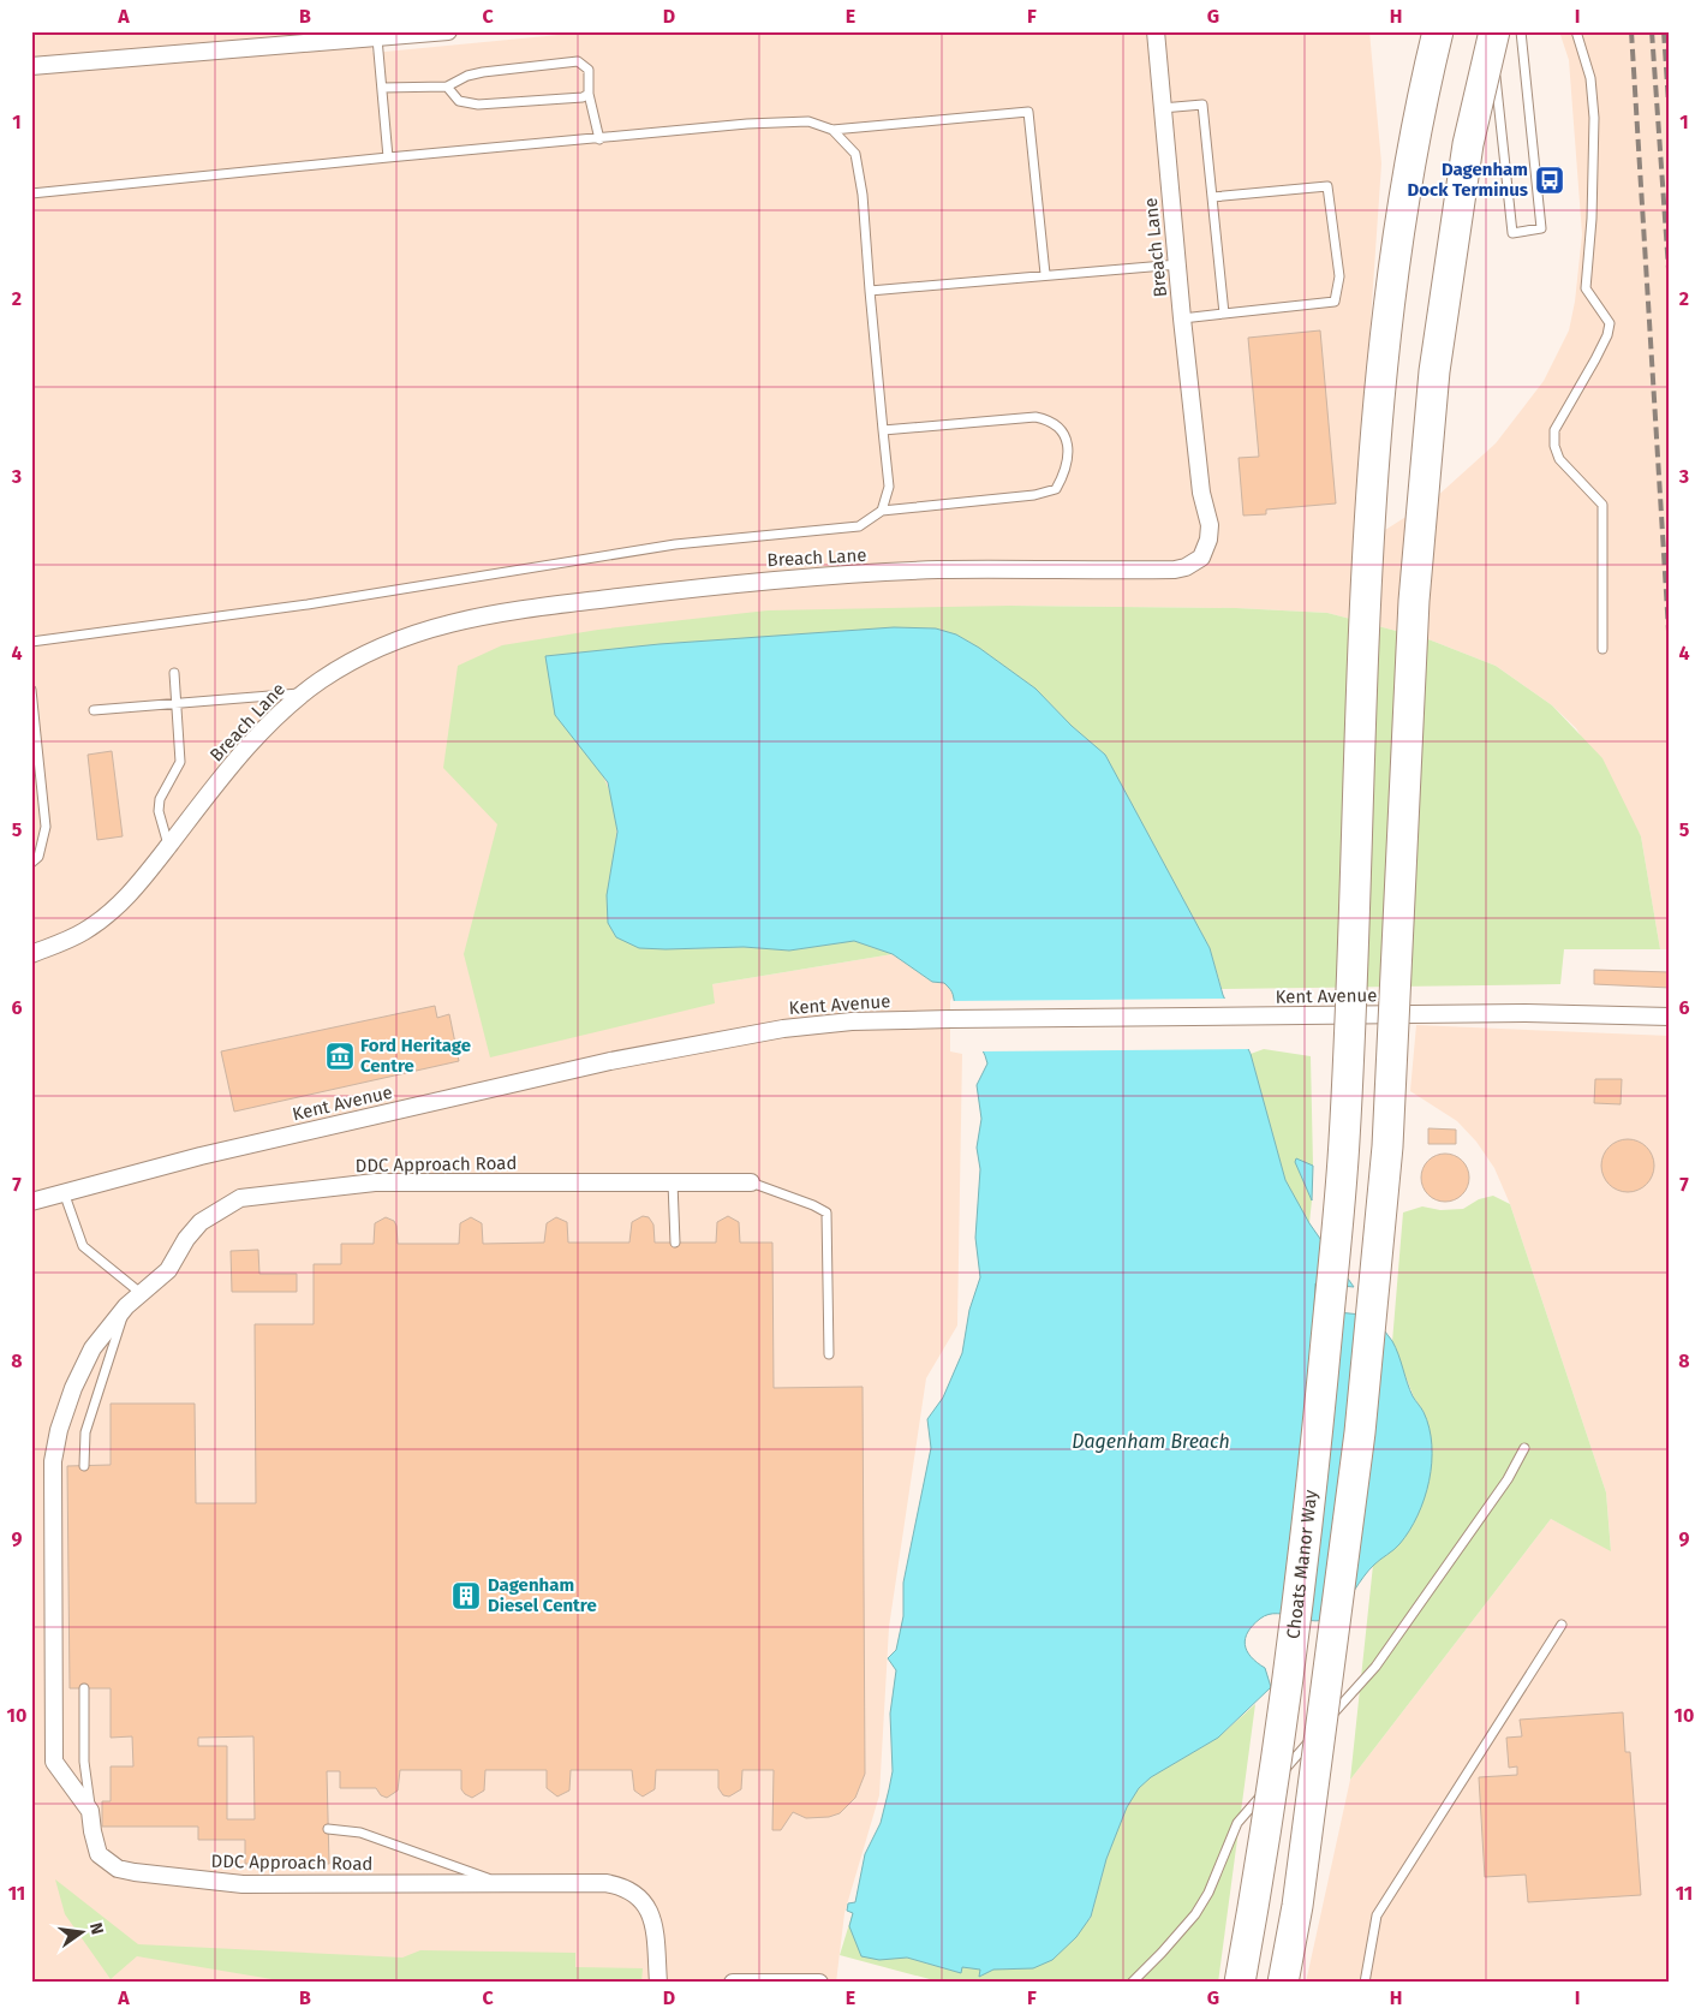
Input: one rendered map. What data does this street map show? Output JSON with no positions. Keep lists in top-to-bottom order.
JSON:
{
  "streets": {
    "highway": ["Choats Manor Way"],
    "street": ["Breach Lane", "Kent Avenue", "DDC Approach Road"]
  },
  "water": ["Dagenham Breach"],
  "places": {
    "bus stop": ["Dagenham Dock Terminus"],
    "museum": ["Ford Heritage Centre"],
    "building": ["Dagenham Diesel Centre"]
  },
  "north": "right",
  "grid": {
    "columns": [
      "A",
      "B",
      "C",
      "D",
      "E",
      "F",
      "G",
      "H",
      "I"
    ],
    "rows": [
      "1",
      "2",
      "3",
      "4",
      "5",
      "6",
      "7",
      "8",
      "9",
      "10",
      "11"
    ]
  }
}
